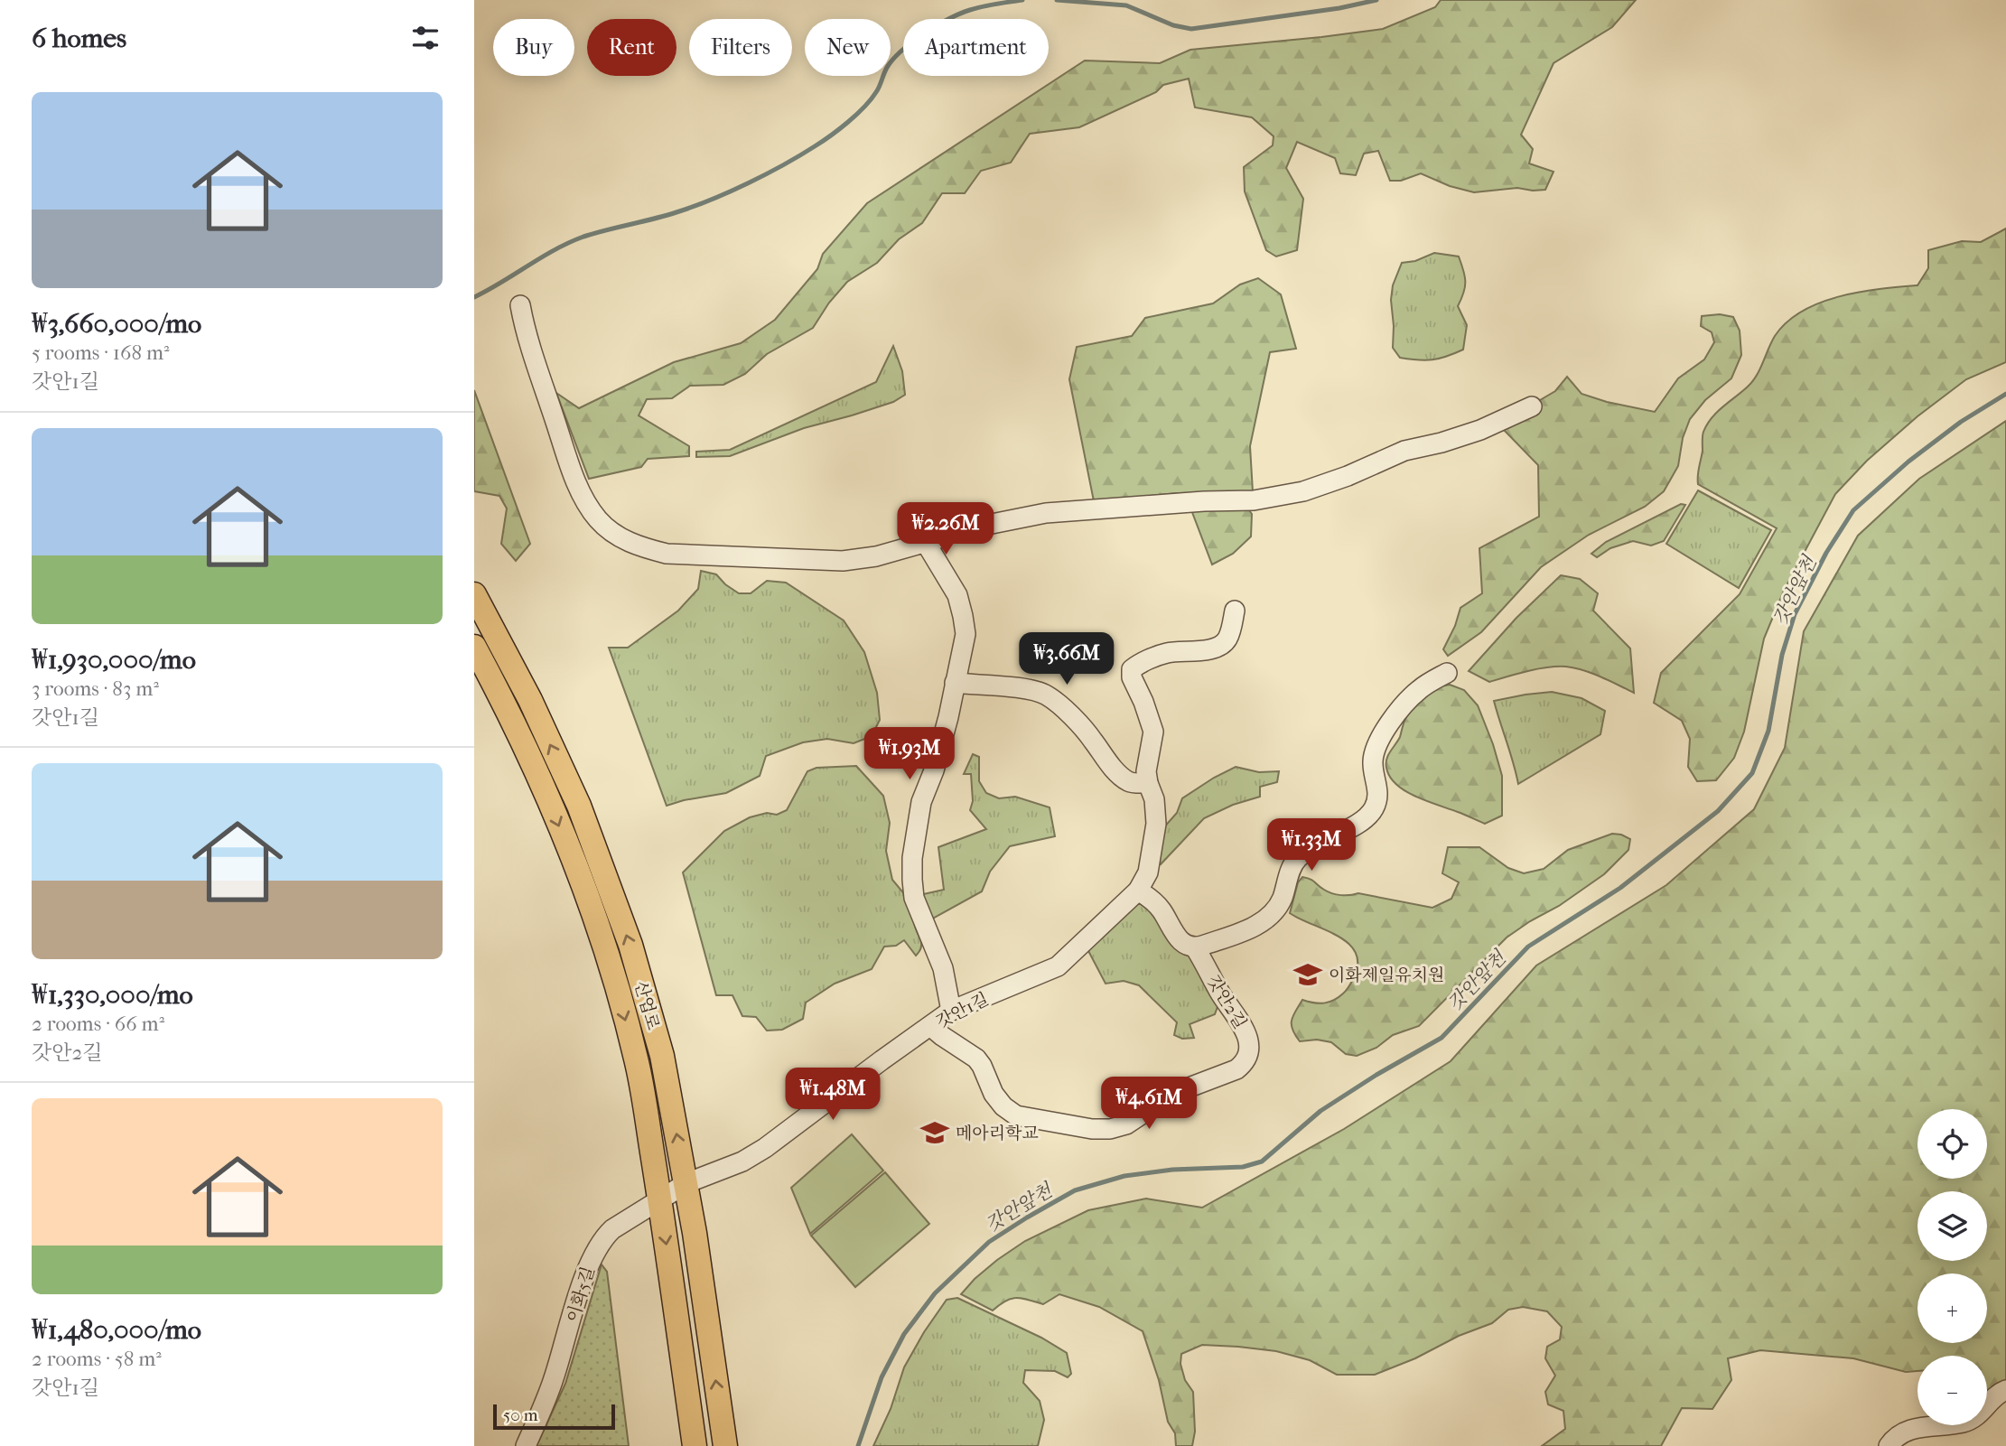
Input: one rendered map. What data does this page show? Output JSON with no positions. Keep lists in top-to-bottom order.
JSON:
{
  "streets": {
    "main road": ["산업로"],
    "street": ["갓안2길", "갓안1길", "이화5길"]
  },
  "crossings": [
    ["갓안2길", "갓안1길"],
    ["산업로", "갓안1길"],
    ["산업로", "이화5길"],
    ["갓안1길", "이화5길"]
  ],
  "water": ["갓안앞천"],
  "places": {
    "school or university": ["이화제일유치원", "메아리학교"]
  },
  "scale_bar": "50 m",
  "page": {
    "heading": "6 homes",
    "chip": [
      "Buy",
      "Rent",
      "Filters",
      "New",
      "Apartment"
    ],
    "list": [
      {
        "name": "₩3,660,000/mo",
        "note": "5 rooms · 168 m² · 갓안1길"
      },
      {
        "name": "₩1,930,000/mo",
        "note": "3 rooms · 83 m² · 갓안1길"
      },
      {
        "name": "₩1,330,000/mo",
        "note": "2 rooms · 66 m² · 갓안2길"
      },
      {
        "name": "₩1,480,000/mo",
        "note": "2 rooms · 58 m² · 갓안1길"
      }
    ],
    "price": [
      "₩2.26M",
      "₩3.66M",
      "₩1.93M",
      "₩1.33M",
      "₩1.48M",
      "₩4.61M"
    ],
    "map_buttons": ["+", "−"],
    "scale": "50 m"
  }
}
